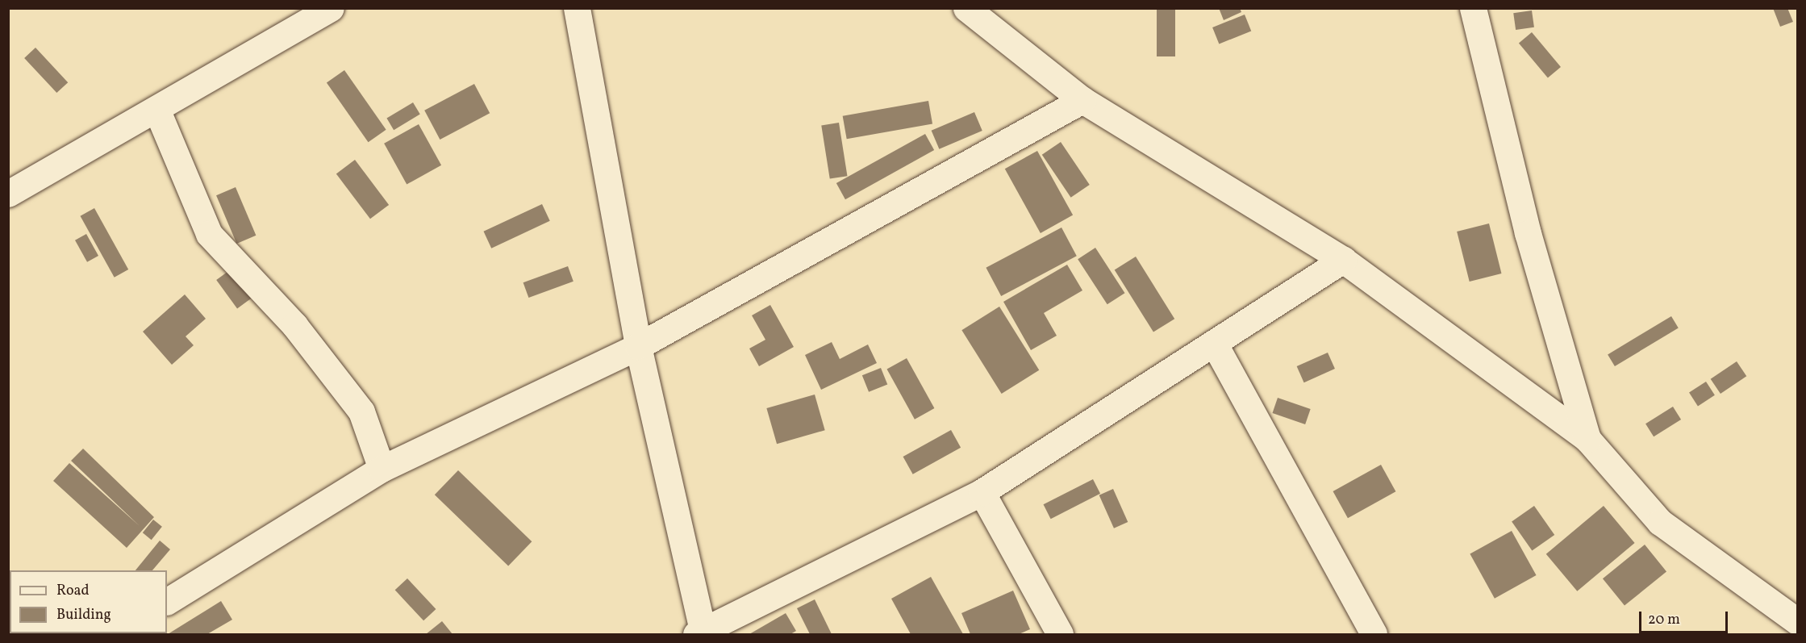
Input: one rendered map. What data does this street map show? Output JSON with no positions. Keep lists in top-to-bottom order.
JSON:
{
  "legend": ["Road", "Building"],
  "scale_bar": "20 m"
}
